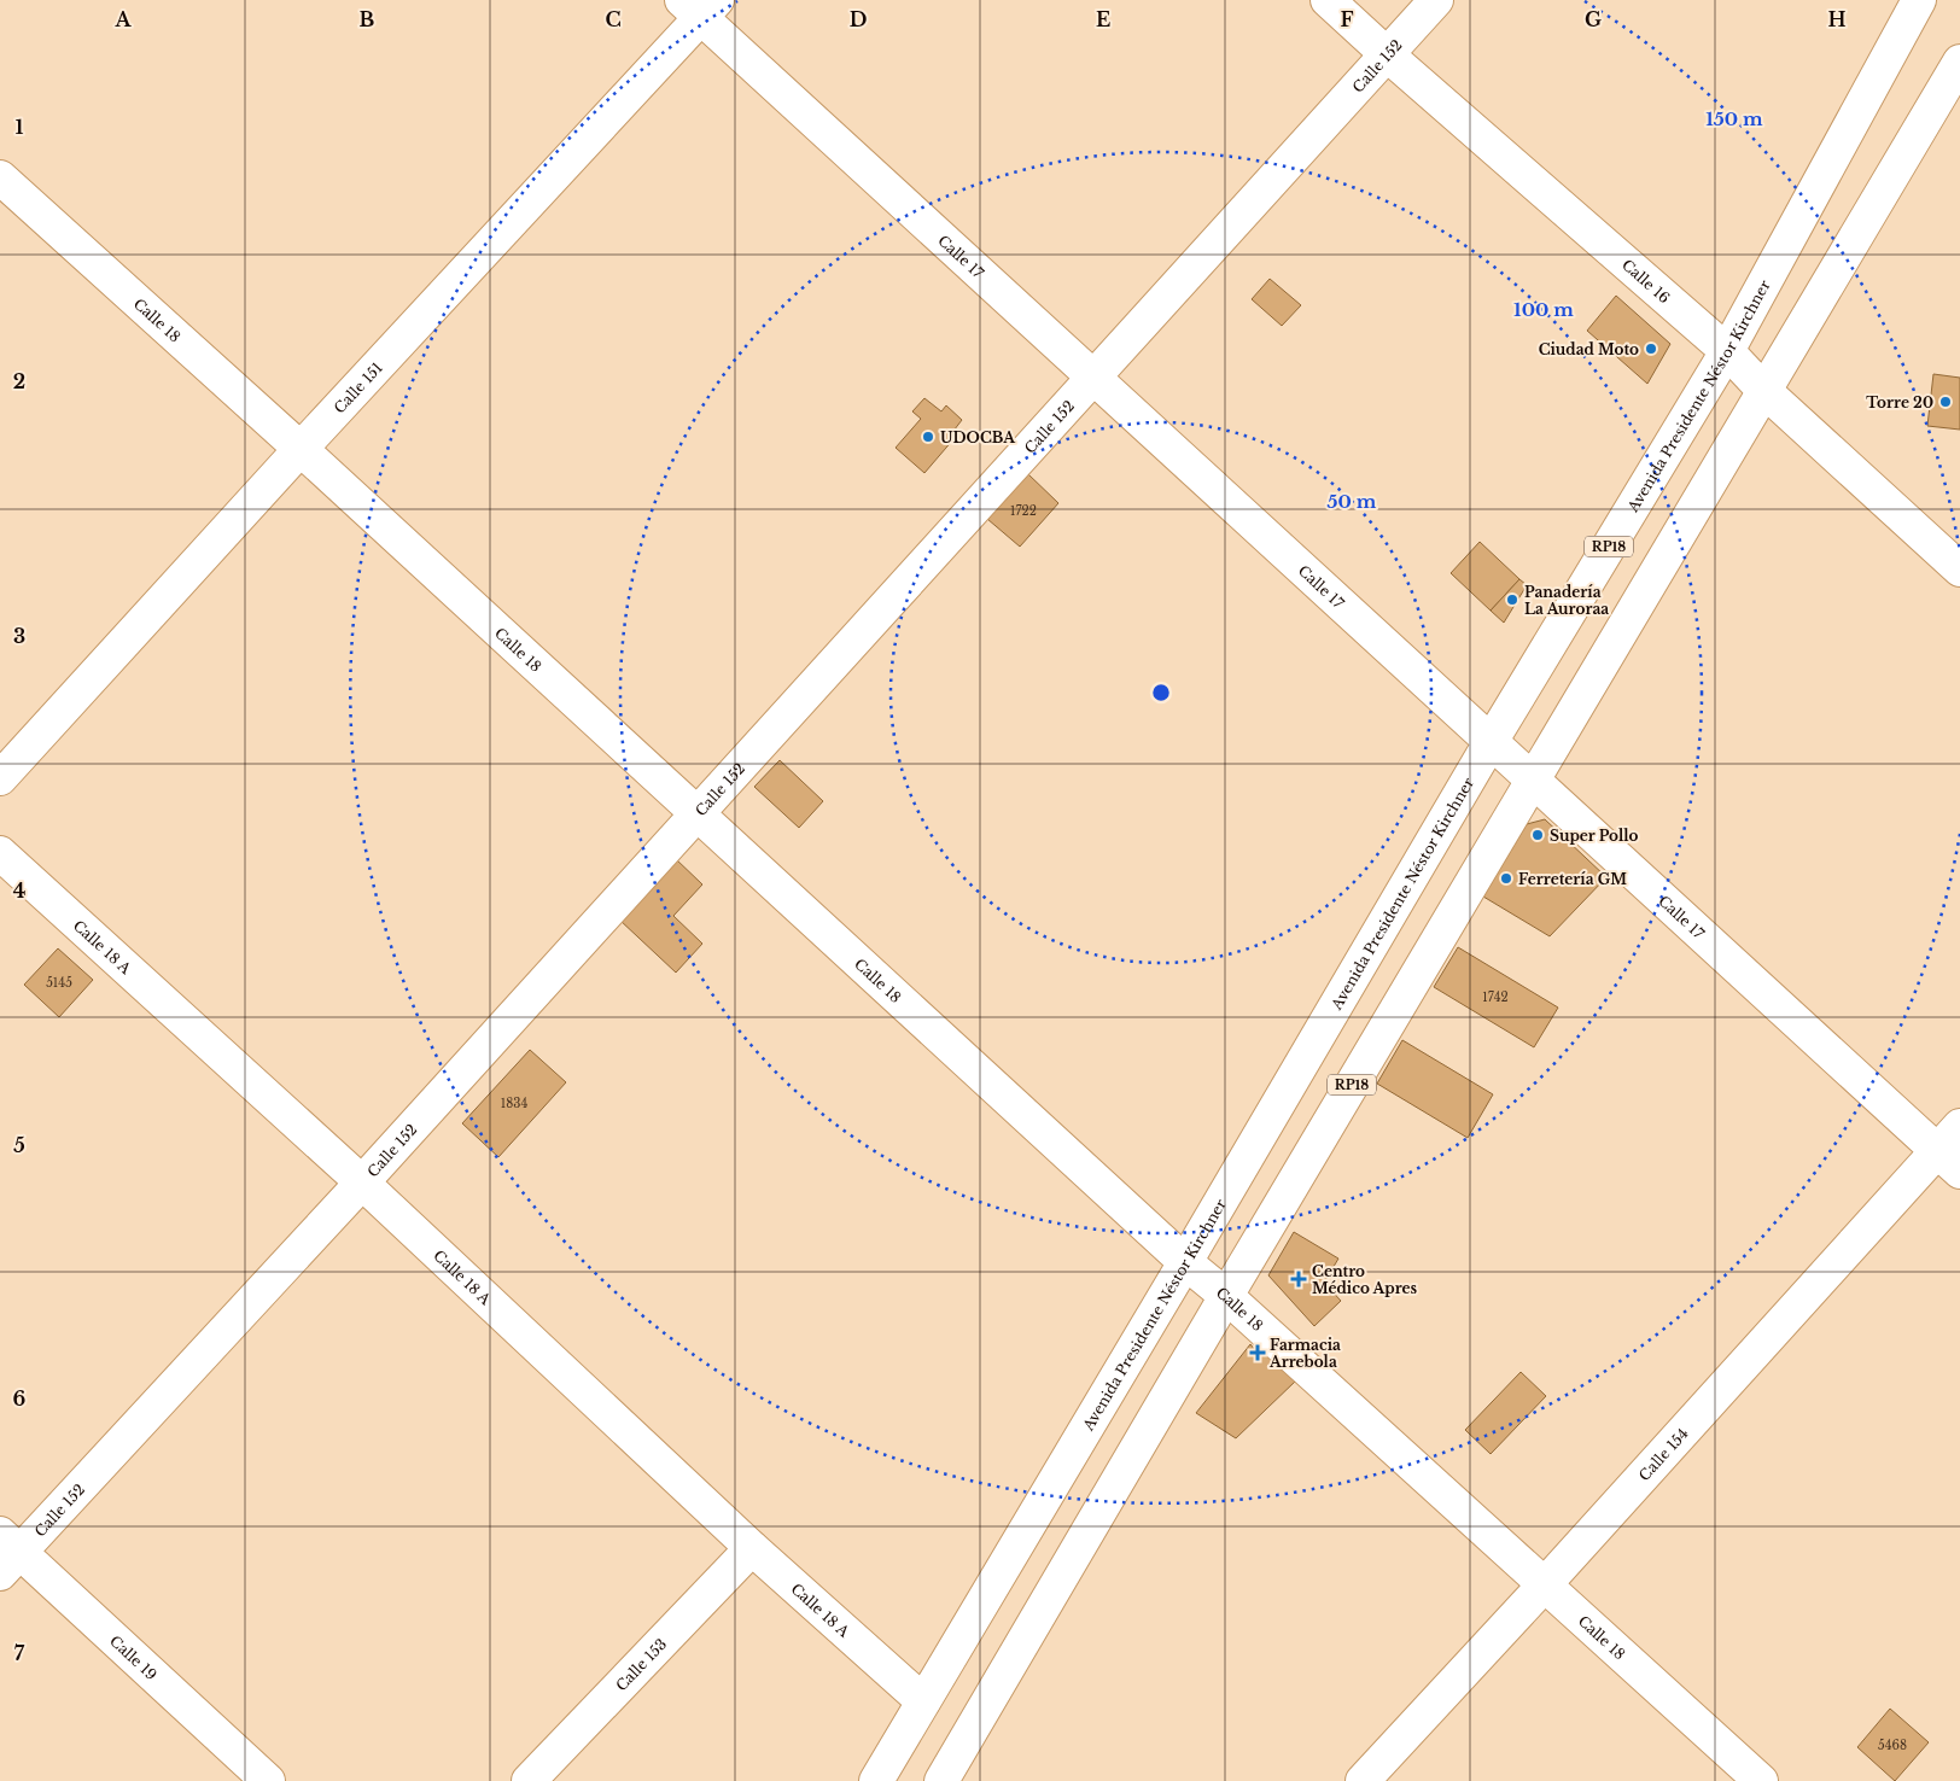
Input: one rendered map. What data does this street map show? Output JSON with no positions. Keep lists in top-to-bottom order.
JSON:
{
  "streets": {
    "street": [
      "Calle 152",
      "Calle 17",
      "Calle 16",
      "Calle 18",
      "Calle 151",
      "Avenida Presidente Néstor Kirchner",
      "RP18",
      "Calle 18 A",
      "Calle 154",
      "Calle 19",
      "Calle 153"
    ]
  },
  "crossings": [
    ["Calle 152", "Calle 17"],
    ["Calle 152", "Calle 16"],
    ["Calle 152", "Calle 18"],
    ["Calle 152", "Calle 18 A"],
    ["Calle 152", "Calle 19"],
    ["Calle 17", "Calle 151"],
    ["Calle 17", "Avenida Presidente Néstor Kirchner"],
    ["Calle 17", "RP18"],
    ["Calle 17", "Calle 154"],
    ["Calle 16", "Avenida Presidente Néstor Kirchner"],
    ["Calle 16", "RP18"],
    ["Calle 18", "Calle 151"],
    ["Calle 18", "Avenida Presidente Néstor Kirchner"],
    ["Calle 18", "RP18"],
    ["Calle 18", "Calle 154"],
    ["Avenida Presidente Néstor Kirchner", "Calle 18 A"],
    ["Calle 18 A", "Calle 153"]
  ],
  "places": {
    "other": [
      "Ciudad Moto",
      "Torre 20",
      "UDOCBA",
      "Panadería La Auroraa",
      "Super Pollo",
      "Ferretería GM"
    ],
    "health": ["Centro Médico Apres", "Farmacia Arrebola"]
  },
  "house_numbers": [
    "1722",
    "5145",
    "1742",
    "1834",
    "5468"
  ],
  "grid": {
    "columns": [
      "A",
      "B",
      "C",
      "D",
      "E",
      "F",
      "G",
      "H"
    ],
    "rows": [
      "1",
      "2",
      "3",
      "4",
      "5",
      "6",
      "7"
    ]
  },
  "rings": ["150 m", "100 m", "50 m"]
}
